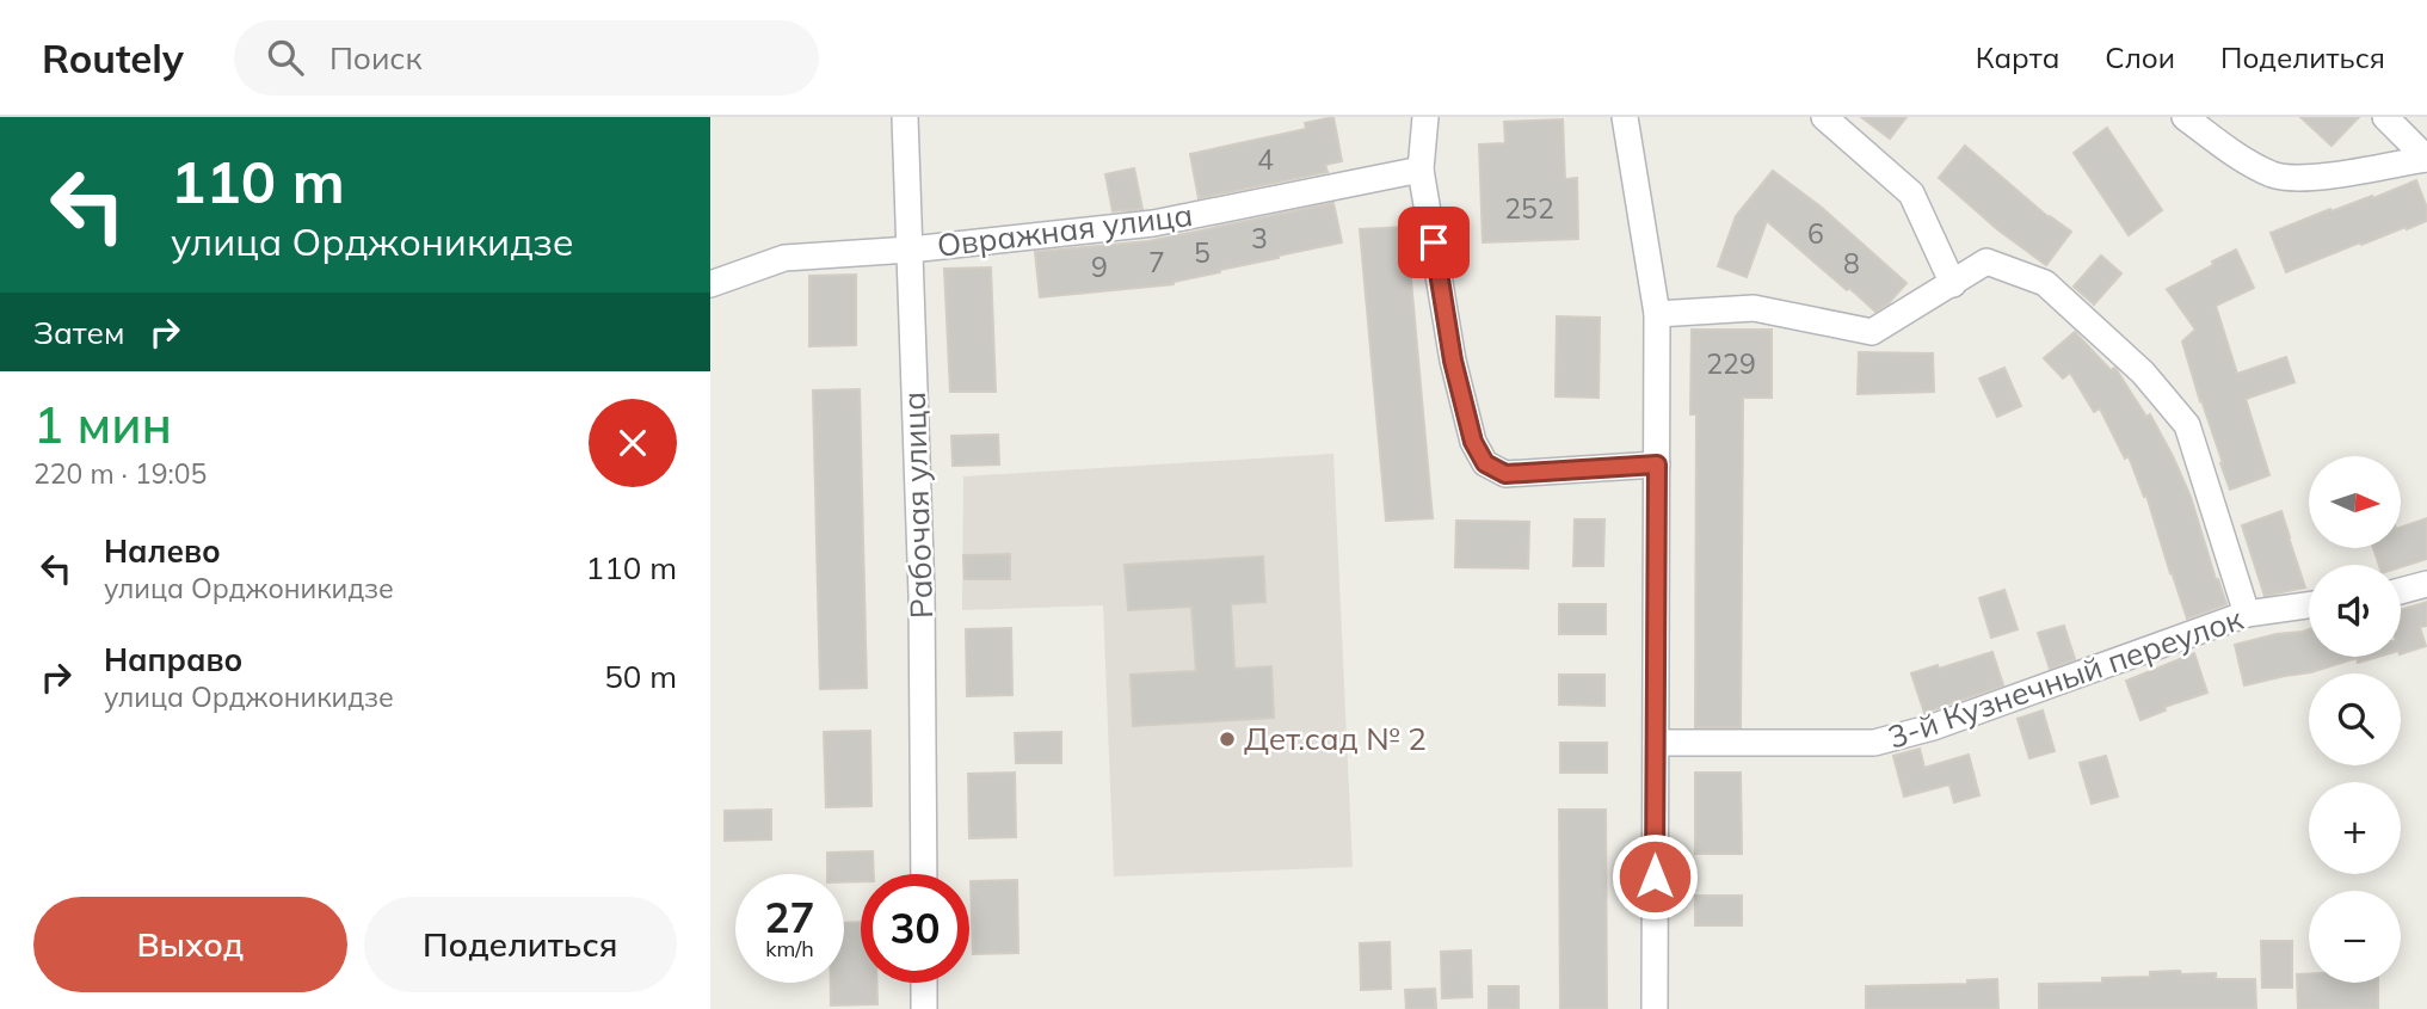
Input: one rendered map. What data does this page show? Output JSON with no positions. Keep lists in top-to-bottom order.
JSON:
{
  "streets": {
    "street": ["Овражная улица", "Рабочая улица", "3-й Кузнечный переулок"]
  },
  "crossings": [
    ["Овражная улица", "Рабочая улица"]
  ],
  "places": ["Дет.сад № 2"],
  "house_numbers": [
    "4",
    "252",
    "6",
    "3",
    "5",
    "7",
    "8",
    "9",
    "229"
  ],
  "north": "right",
  "page": {
    "header": "Routely",
    "search": "Поиск",
    "nav": ["Карта", "Слои", "Поделиться"],
    "turn": ["110 m", "улица Орджоникидзе"],
    "then": "Затем",
    "heading": ["1 мин", "220 m · 19:05"],
    "map_buttons": ["+", "−"],
    "list": [
      {
        "name": "Налево",
        "note": "улица Орджоникидзе",
        "value": "110 m"
      },
      {
        "name": "Направо",
        "note": "улица Орджоникидзе",
        "value": "50 m"
      }
    ],
    "speed": "27 km/h",
    "limit": "30",
    "buttons": ["Выход", "Поделиться"]
  }
}
